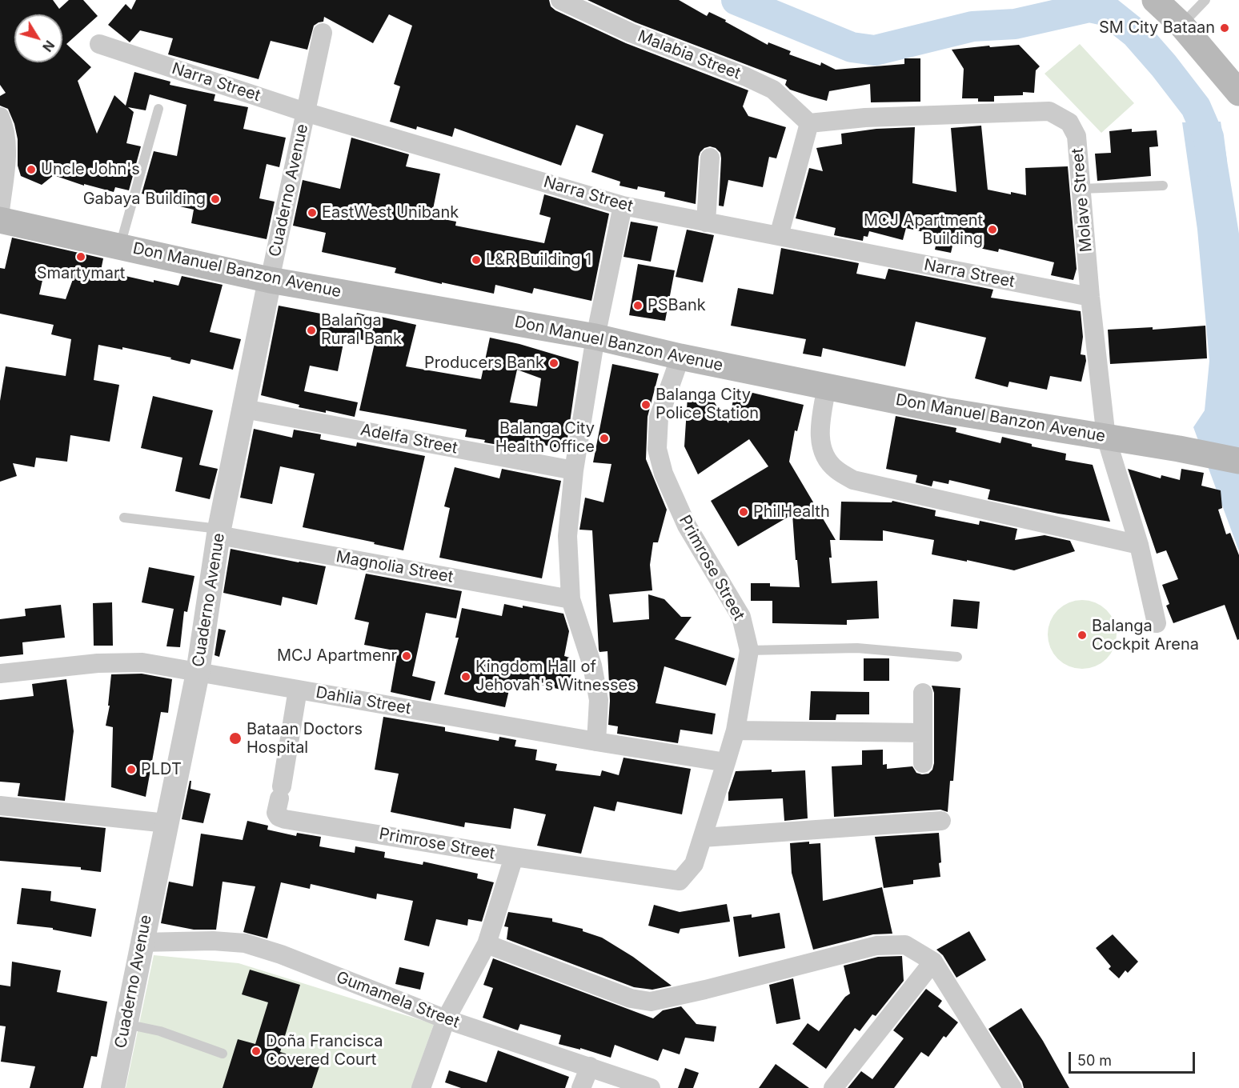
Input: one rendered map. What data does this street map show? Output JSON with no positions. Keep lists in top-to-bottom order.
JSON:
{
  "streets": {
    "main road": ["Don Manuel Banzon Avenue"],
    "street": [
      "Malabia Street",
      "Narra Street",
      "Cuaderno Avenue",
      "Molave Street",
      "Adelfa Street",
      "Magnolia Street",
      "Primrose Street",
      "Dahlia Street",
      "Gumamela Street"
    ]
  },
  "crossings": [
    ["Malabia Street", "Molave Street"],
    ["Narra Street", "Cuaderno Avenue"],
    ["Narra Street", "Molave Street"],
    ["Cuaderno Avenue", "Don Manuel Banzon Avenue"],
    ["Cuaderno Avenue", "Adelfa Street"],
    ["Cuaderno Avenue", "Magnolia Street"],
    ["Cuaderno Avenue", "Dahlia Street"],
    ["Cuaderno Avenue", "Gumamela Street"],
    ["Molave Street", "Don Manuel Banzon Avenue"],
    ["Don Manuel Banzon Avenue", "Primrose Street"],
    ["Primrose Street", "Dahlia Street"]
  ],
  "places": [
    "SM City Bataan",
    "Uncle John's",
    "Gabaya Building",
    "EastWest Unibank",
    "MCJ Apartment Building",
    "Smartymart",
    "L&R Building 1",
    "PSBank",
    "Balanga Rural Bank",
    "Producers Bank",
    "Balanga City Police Station",
    "Balanga City Health Office",
    "PhilHealth",
    "Balanga Cockpit Arena",
    "MCJ Apartmenr",
    "Kingdom Hall of Jehovah's Witnesses",
    "Bataan Doctors Hospital",
    "PLDT",
    "Doña Francisca Covered Court"
  ],
  "scale_bar": "50 m",
  "north": "bottom right"
}
